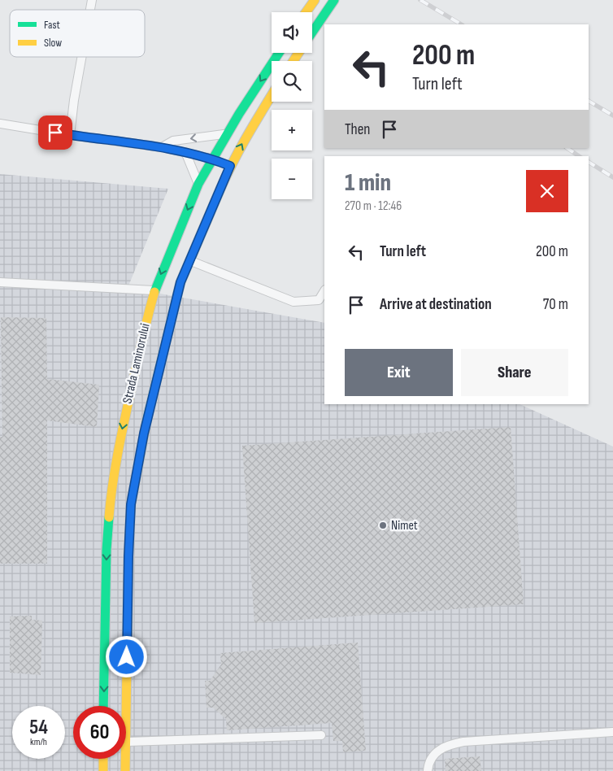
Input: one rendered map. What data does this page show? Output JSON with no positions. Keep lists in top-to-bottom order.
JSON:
{
  "streets": {
    "main road": ["Strada Laminorului"]
  },
  "places": ["Nimet"],
  "legend": ["Fast", "Slow"],
  "page": {
    "map_buttons": ["+", "−"],
    "turn": ["200 m", "Turn left"],
    "then": "Then",
    "heading": ["1 min", "270 m · 12:46"],
    "list": [
      {
        "name": "Turn left",
        "value": "200 m"
      },
      {
        "name": "Arrive at destination",
        "value": "70 m"
      }
    ],
    "buttons": ["Exit", "Share"],
    "speed": "54 km/h",
    "limit": "60"
  }
}
